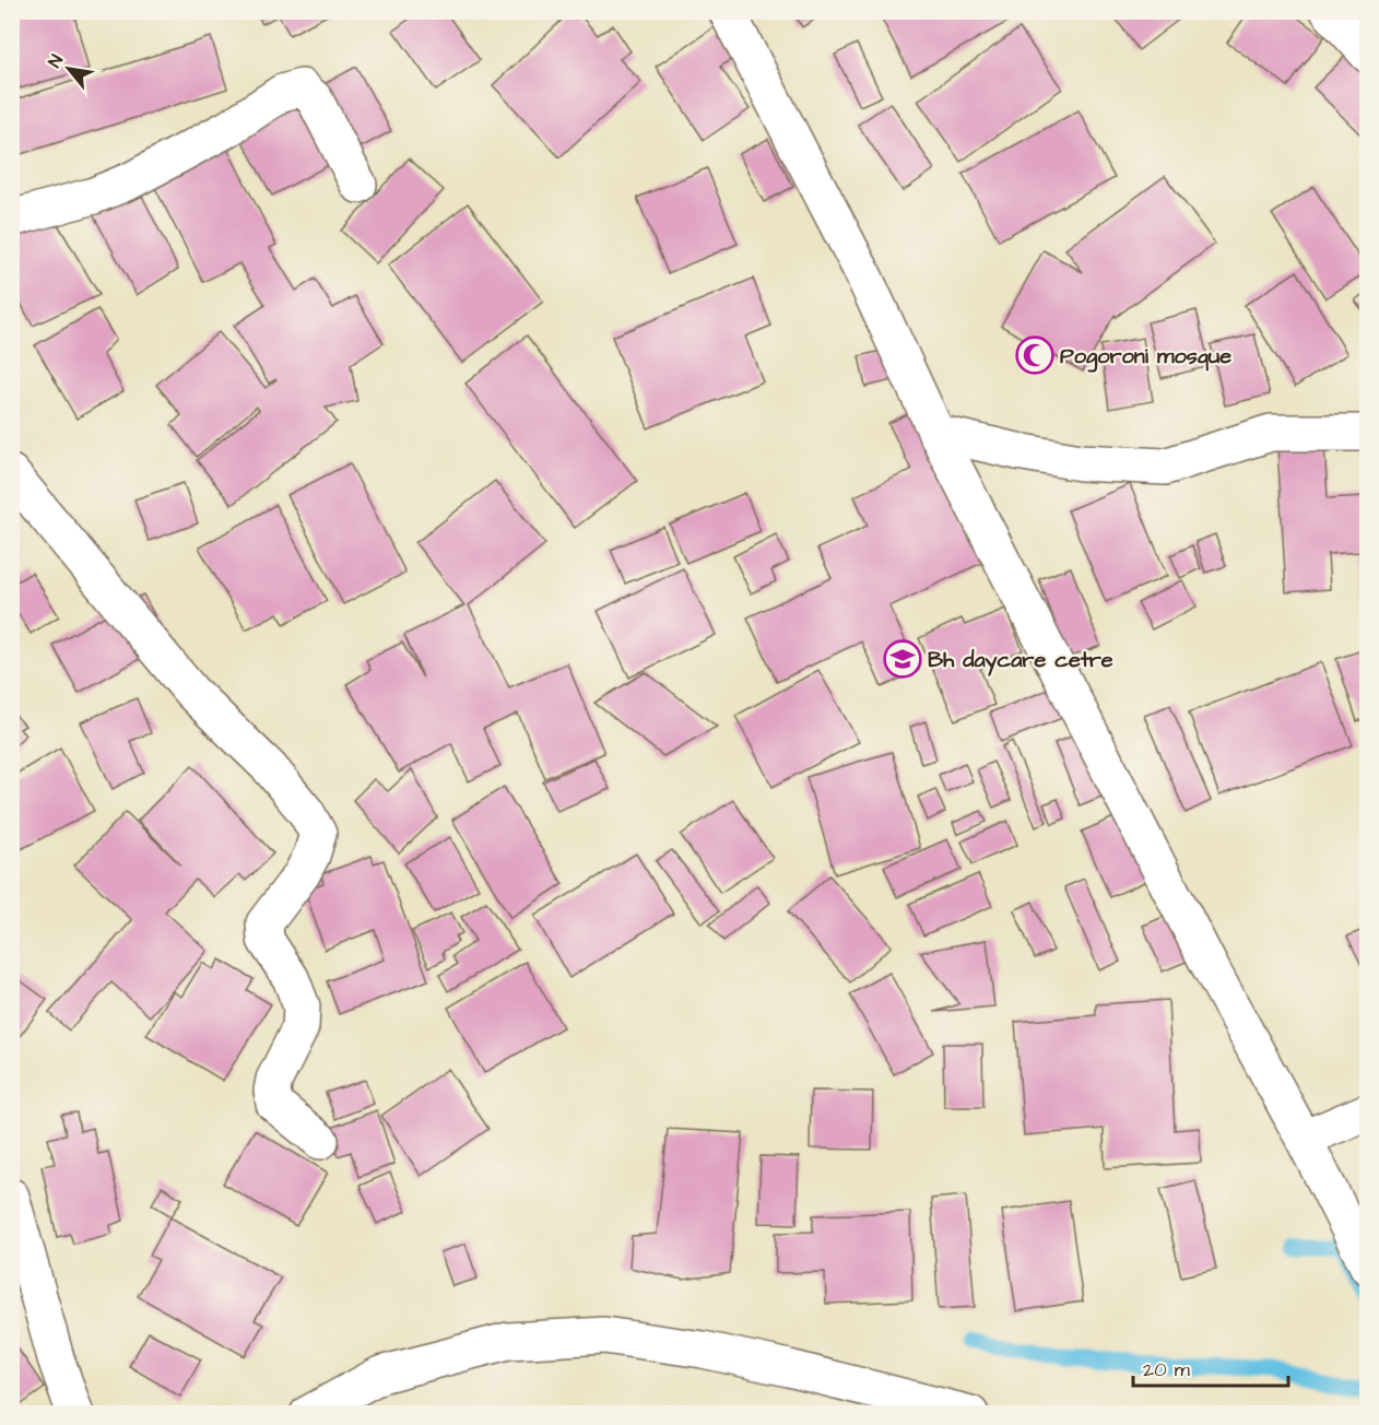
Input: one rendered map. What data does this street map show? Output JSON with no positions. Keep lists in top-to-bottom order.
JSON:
{
  "places": {
    "mosque": ["Pogoroni mosque"],
    "school or university": ["Bh daycare cetre"]
  },
  "scale_bar": "20 m",
  "north": "top left"
}
